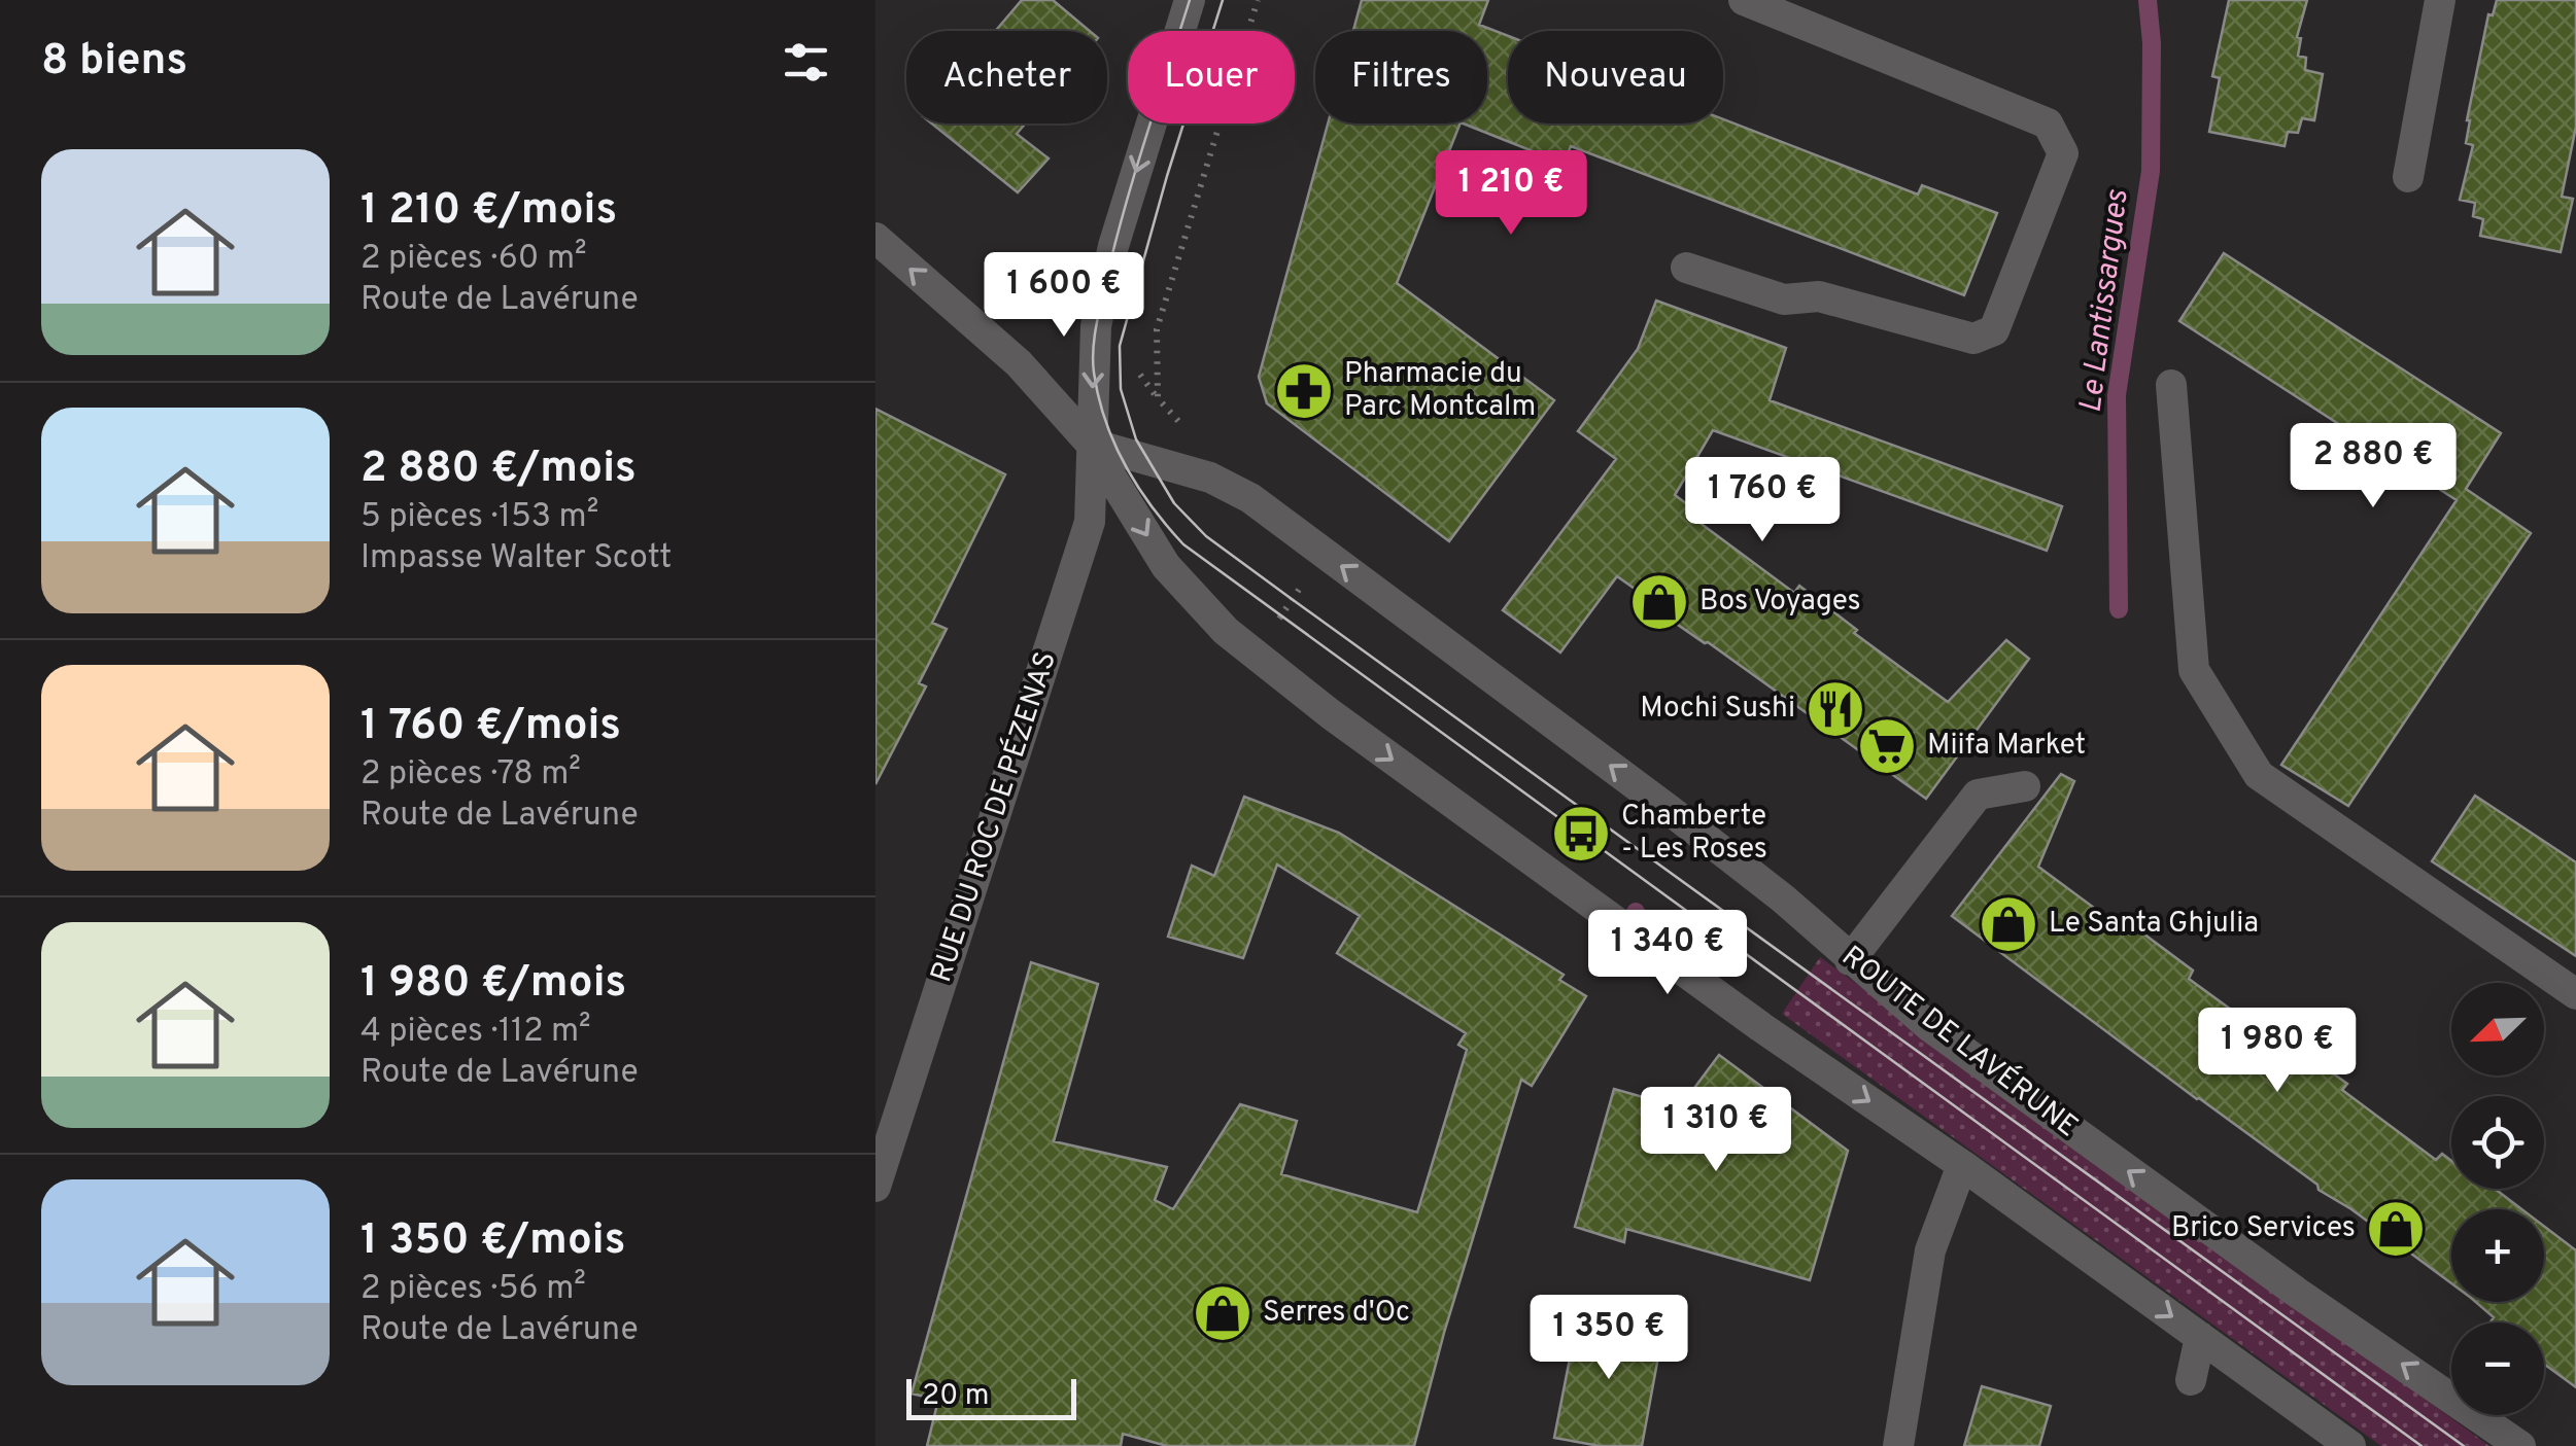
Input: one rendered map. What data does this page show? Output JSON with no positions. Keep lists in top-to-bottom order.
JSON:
{
  "streets": {
    "street": ["RUE DU ROC DE PÉZENAS", "ROUTE DE LAVÉRUNE"]
  },
  "crossings": [
    ["RUE DU ROC DE PÉZENAS", "ROUTE DE LAVÉRUNE"]
  ],
  "one_way": ["RUE DU ROC DE PÉZENAS"],
  "water": ["Le Lantissargues"],
  "places": {
    "pharmacy": ["Pharmacie du Parc Montcalm"],
    "shop": [
      "Bos Voyages",
      "Le Santa Ghjulia",
      "Brico Services",
      "Serres d'Oc"
    ],
    "restaurant": ["Mochi Sushi"],
    "supermarket": ["Miifa Market"],
    "bus stop": ["Chamberte - Les Roses"]
  },
  "scale_bar": "20 m",
  "north": "bottom left",
  "page": {
    "heading": "8 biens",
    "chip": [
      "Acheter",
      "Louer",
      "Filtres",
      "Nouveau"
    ],
    "list": [
      {
        "name": "1 210 €/mois",
        "note": "2 pièces · 60 m² · Route de Lavérune"
      },
      {
        "name": "2 880 €/mois",
        "note": "5 pièces · 153 m² · Impasse Walter Scott"
      },
      {
        "name": "1 760 €/mois",
        "note": "2 pièces · 78 m² · Route de Lavérune"
      },
      {
        "name": "1 980 €/mois",
        "note": "4 pièces · 112 m² · Route de Lavérune"
      },
      {
        "name": "1 350 €/mois",
        "note": "2 pièces · 56 m² · Route de Lavérune"
      }
    ],
    "price": [
      "1 210 €",
      "1 600 €",
      "2 880 €",
      "1 760 €",
      "1 340 €",
      "1 980 €",
      "1 310 €",
      "1 350 €"
    ],
    "map_buttons": ["+", "−"],
    "scale": "20 m"
  }
}
